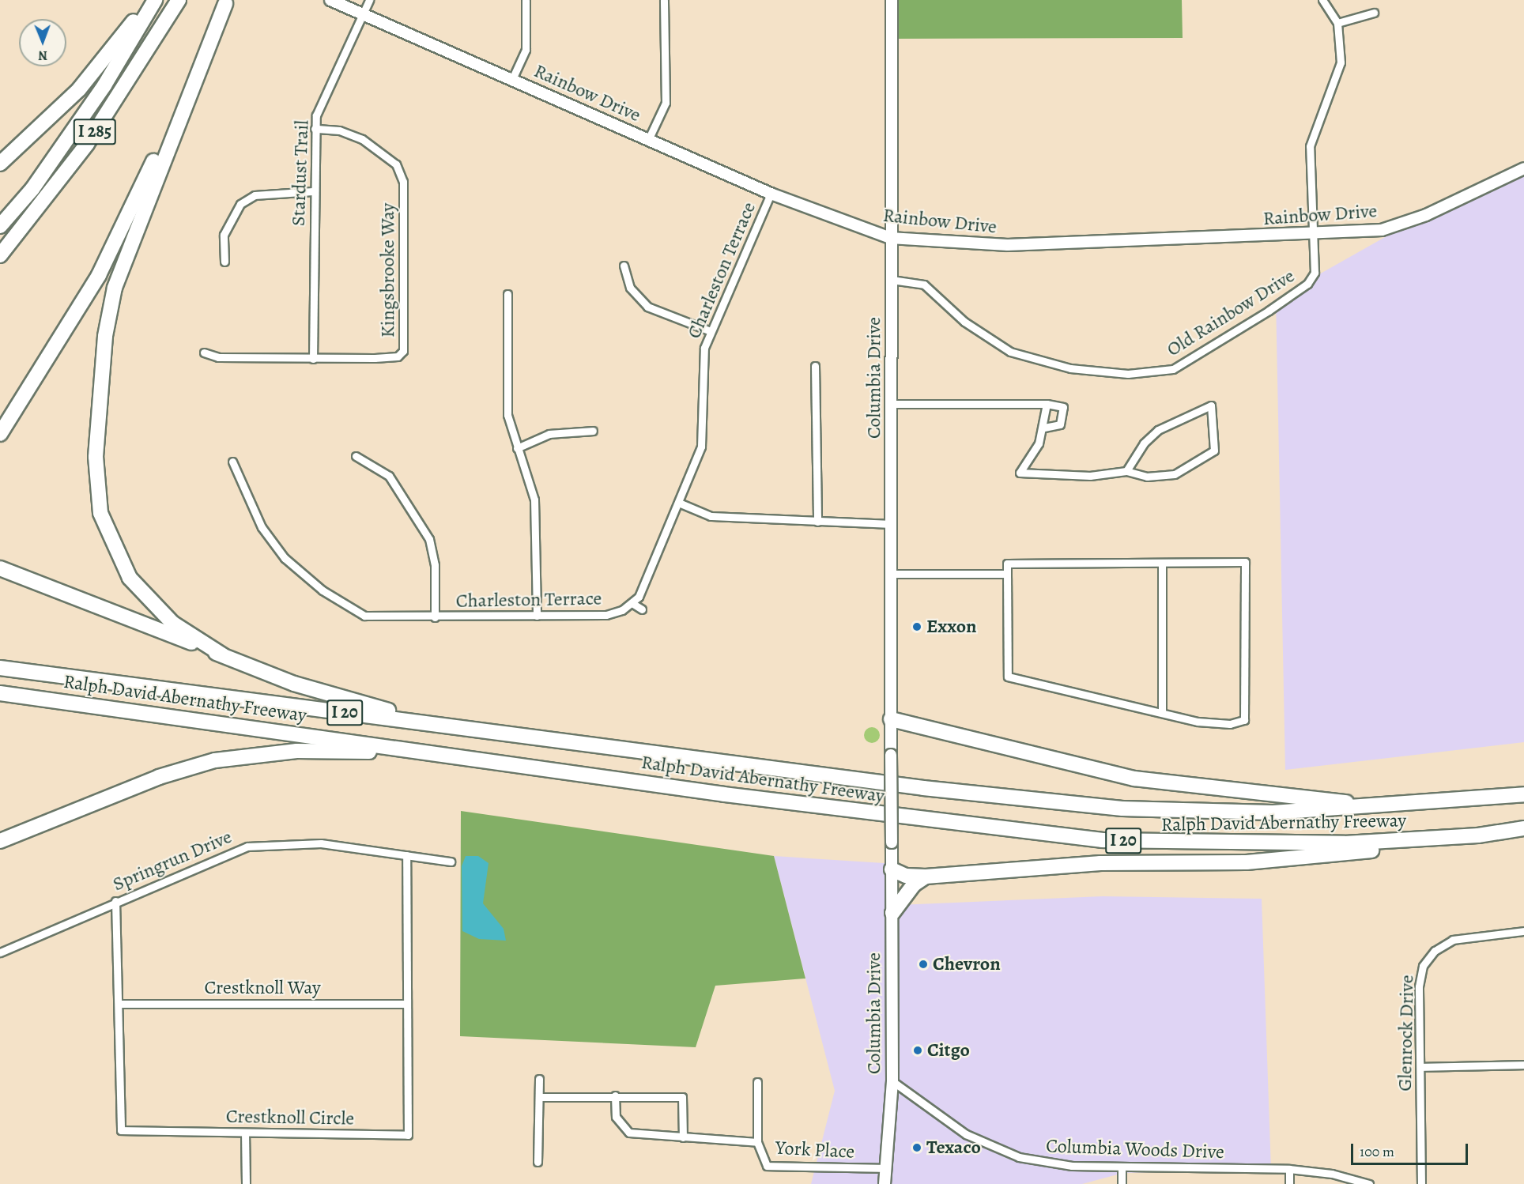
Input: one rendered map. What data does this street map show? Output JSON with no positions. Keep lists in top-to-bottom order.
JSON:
{
  "streets": {
    "highway": ["I 285", "Ralph David Abernathy Freeway", "I 20"],
    "street": [
      "Rainbow Drive",
      "Stardust Trail",
      "Kingsbrooke Way",
      "Charleston Terrace",
      "Old Rainbow Drive",
      "Columbia Drive",
      "Springrun Drive",
      "Crestknoll Way",
      "Glenrock Drive",
      "Crestknoll Circle",
      "Columbia Woods Drive",
      "York Place"
    ]
  },
  "crossings": [
    ["Rainbow Drive", "Stardust Trail"],
    ["Rainbow Drive", "Charleston Terrace"],
    ["Rainbow Drive", "Old Rainbow Drive"],
    ["Rainbow Drive", "Columbia Drive"],
    ["Stardust Trail", "Kingsbrooke Way"],
    ["Old Rainbow Drive", "Columbia Drive"],
    ["Columbia Drive", "Columbia Woods Drive"],
    ["Columbia Drive", "York Place"],
    ["Springrun Drive", "Crestknoll Circle"],
    ["Crestknoll Way", "Crestknoll Circle"]
  ],
  "places": [
    "Exxon",
    "Chevron",
    "Citgo",
    "Texaco"
  ],
  "scale_bar": "100 m",
  "north": "bottom"
}
